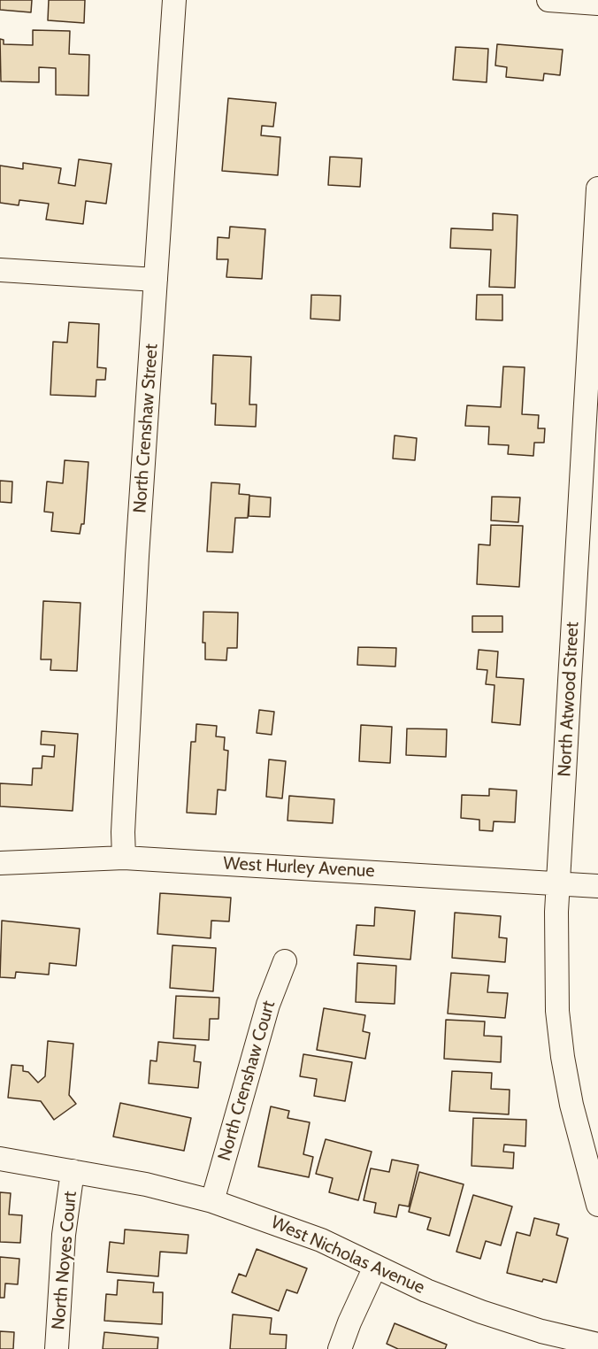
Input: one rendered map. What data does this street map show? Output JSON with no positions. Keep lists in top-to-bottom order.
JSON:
{
  "streets": {
    "street": [
      "North Crenshaw Street",
      "North Atwood Street",
      "West Hurley Avenue",
      "North Crenshaw Court",
      "West Nicholas Avenue",
      "North Noyes Court"
    ]
  },
  "crossings": [
    ["North Crenshaw Street", "West Hurley Avenue"],
    ["North Atwood Street", "West Hurley Avenue"],
    ["North Crenshaw Court", "West Nicholas Avenue"],
    ["West Nicholas Avenue", "North Noyes Court"]
  ]
}
